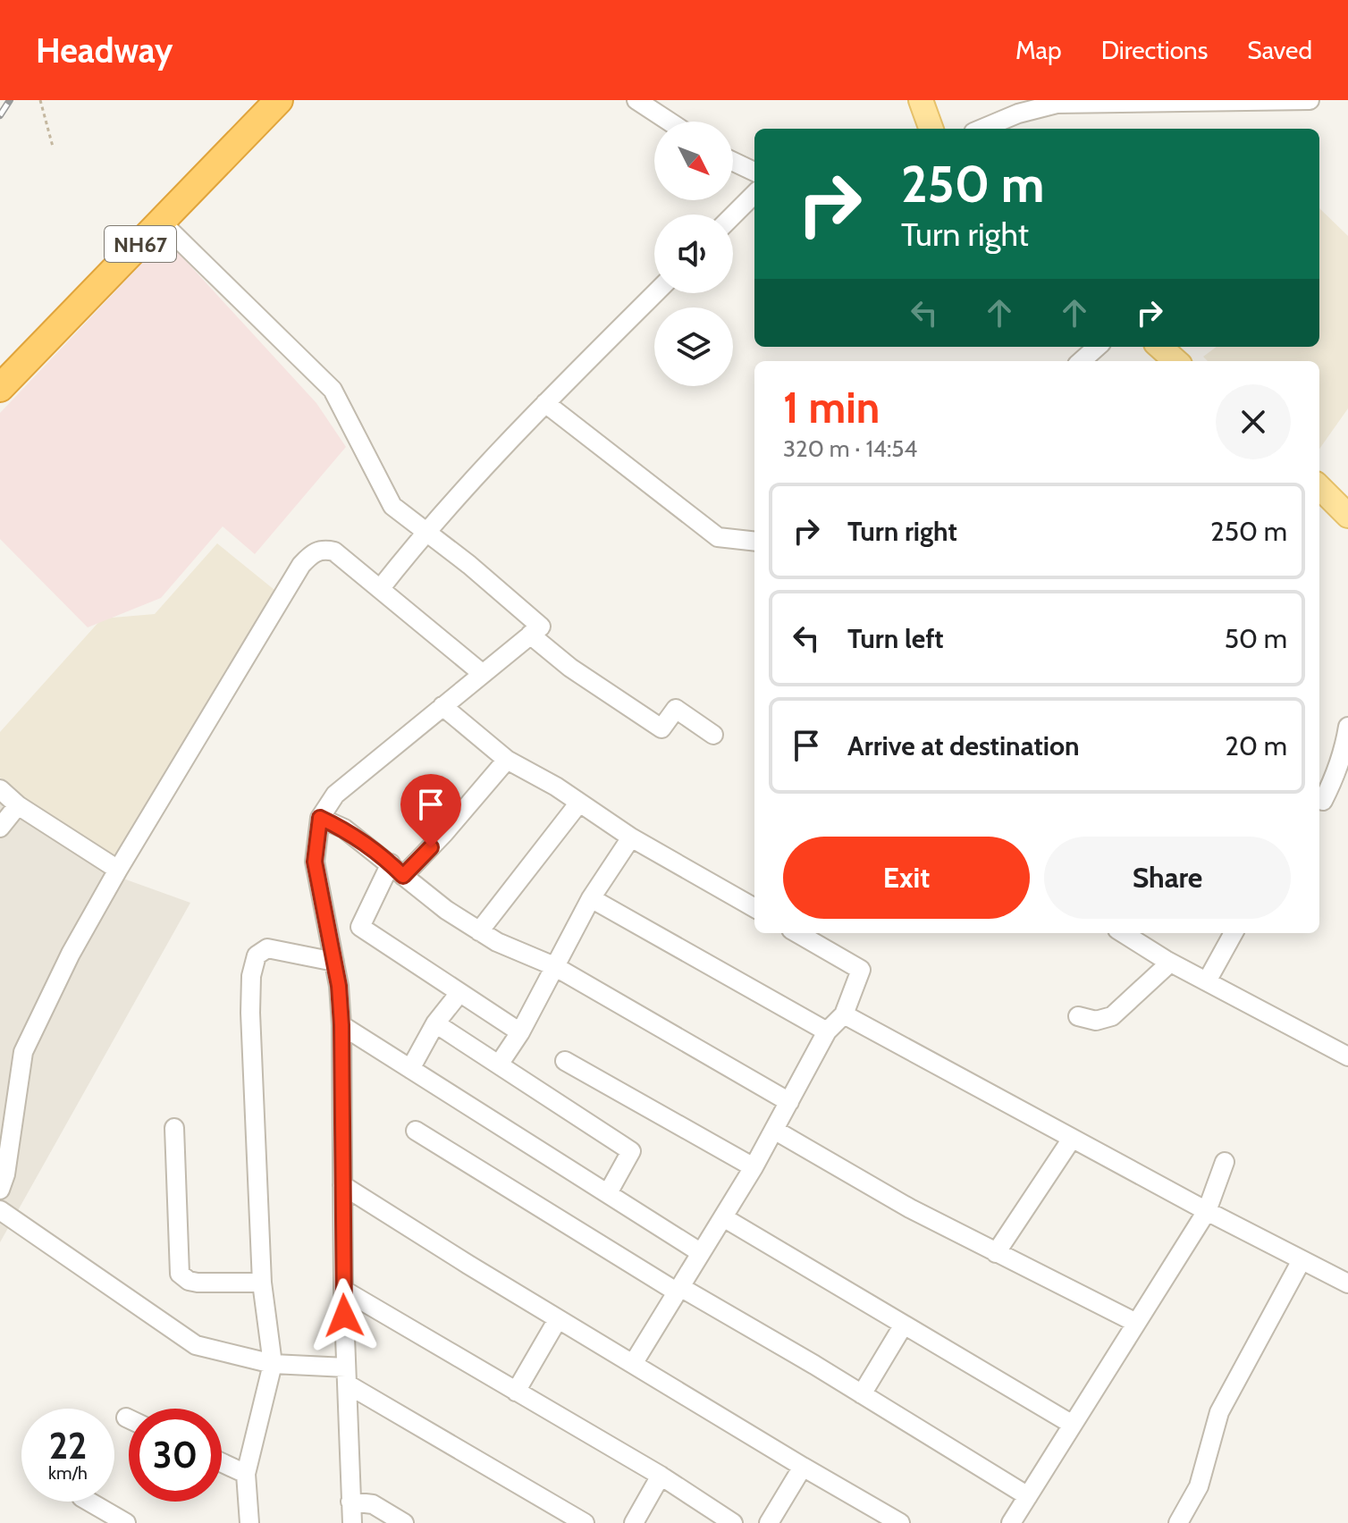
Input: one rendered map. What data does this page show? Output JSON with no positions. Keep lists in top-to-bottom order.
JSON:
{
  "streets": {
    "highway": ["NH67"]
  },
  "north": "bottom right",
  "page": {
    "header": "Headway",
    "nav": ["Map", "Directions", "Saved"],
    "turn": ["250 m", "Turn right"],
    "heading": ["1 min", "320 m · 14:54"],
    "list": [
      {
        "name": "Turn right",
        "value": "250 m"
      },
      {
        "name": "Turn left",
        "value": "50 m"
      },
      {
        "name": "Arrive at destination",
        "value": "20 m"
      }
    ],
    "buttons": ["Exit", "Share"],
    "speed": "22 km/h",
    "limit": "30"
  }
}
